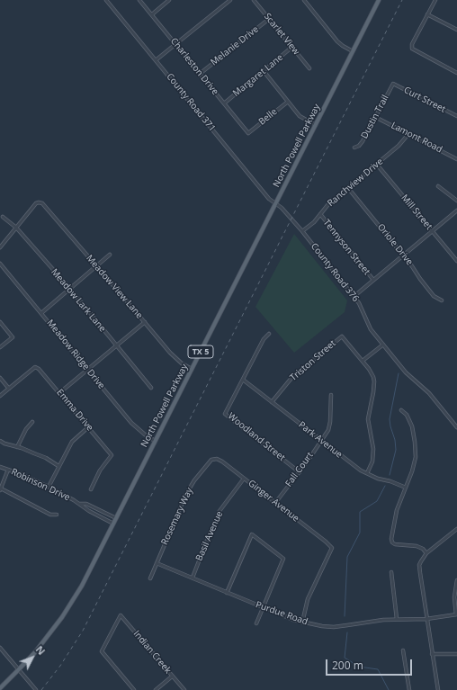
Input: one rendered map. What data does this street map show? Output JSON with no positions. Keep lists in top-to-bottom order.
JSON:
{
  "streets": {
    "main road": ["North Powell Parkway", "TX 5"],
    "street": [
      "Scarlet View",
      "Melanie Drive",
      "Charleston Drive",
      "Margaret Lane",
      "Curt Street",
      "County Road 371",
      "Belle",
      "Dustin Trail",
      "Lamont Road",
      "Ranchview Drive",
      "Mill Street",
      "Oriole Drive",
      "Tennyson Street",
      "County Road 376",
      "Meadow View Lane",
      "Meadow Lark Lane",
      "Meadow Ridge Drive",
      "Triston Street",
      "Emma Drive",
      "Woodland Street",
      "Park Avenue",
      "Fall Court",
      "Robinson Drive",
      "Ginger Avenue",
      "Rosemary Way",
      "Basil Avenue",
      "Purdue Road",
      "Indian Creek"
    ]
  },
  "crossings": [
    ["Scarlet View", "Melanie Drive"],
    ["Scarlet View", "Margaret Lane"],
    ["Melanie Drive", "Charleston Drive"],
    ["Charleston Drive", "Margaret Lane"],
    ["Charleston Drive", "Belle"],
    ["Curt Street", "Dustin Trail"],
    ["County Road 371", "North Powell Parkway"],
    ["County Road 371", "County Road 376"],
    ["Dustin Trail", "Lamont Road"],
    ["Lamont Road", "Ranchview Drive"],
    ["North Powell Parkway", "County Road 376"],
    ["North Powell Parkway", "Meadow View Lane"],
    ["North Powell Parkway", "Meadow Ridge Drive"],
    ["North Powell Parkway", "Robinson Drive"],
    ["Ranchview Drive", "Mill Street"],
    ["Ranchview Drive", "Oriole Drive"],
    ["Ranchview Drive", "Tennyson Street"],
    ["Ranchview Drive", "County Road 376"],
    ["Meadow View Lane", "Meadow Lark Lane"],
    ["Triston Street", "Park Avenue"],
    ["Woodland Street", "Park Avenue"],
    ["Woodland Street", "Fall Court"],
    ["Park Avenue", "Fall Court"],
    ["Fall Court", "Ginger Avenue"],
    ["Ginger Avenue", "Rosemary Way"],
    ["Ginger Avenue", "Basil Avenue"],
    ["Ginger Avenue", "Purdue Road"],
    ["Rosemary Way", "Purdue Road"],
    ["Basil Avenue", "Purdue Road"]
  ],
  "scale_bar": "200 m",
  "north": "top right"
}
